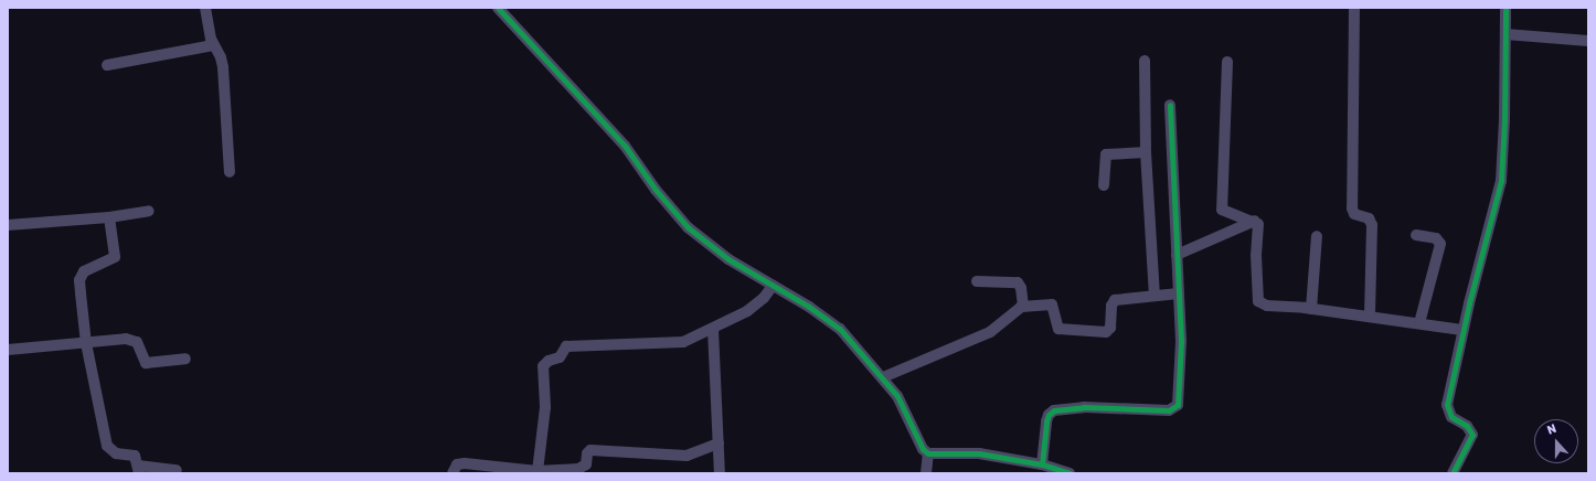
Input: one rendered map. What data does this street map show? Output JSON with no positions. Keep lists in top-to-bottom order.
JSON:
{
  "north": "top"
}
